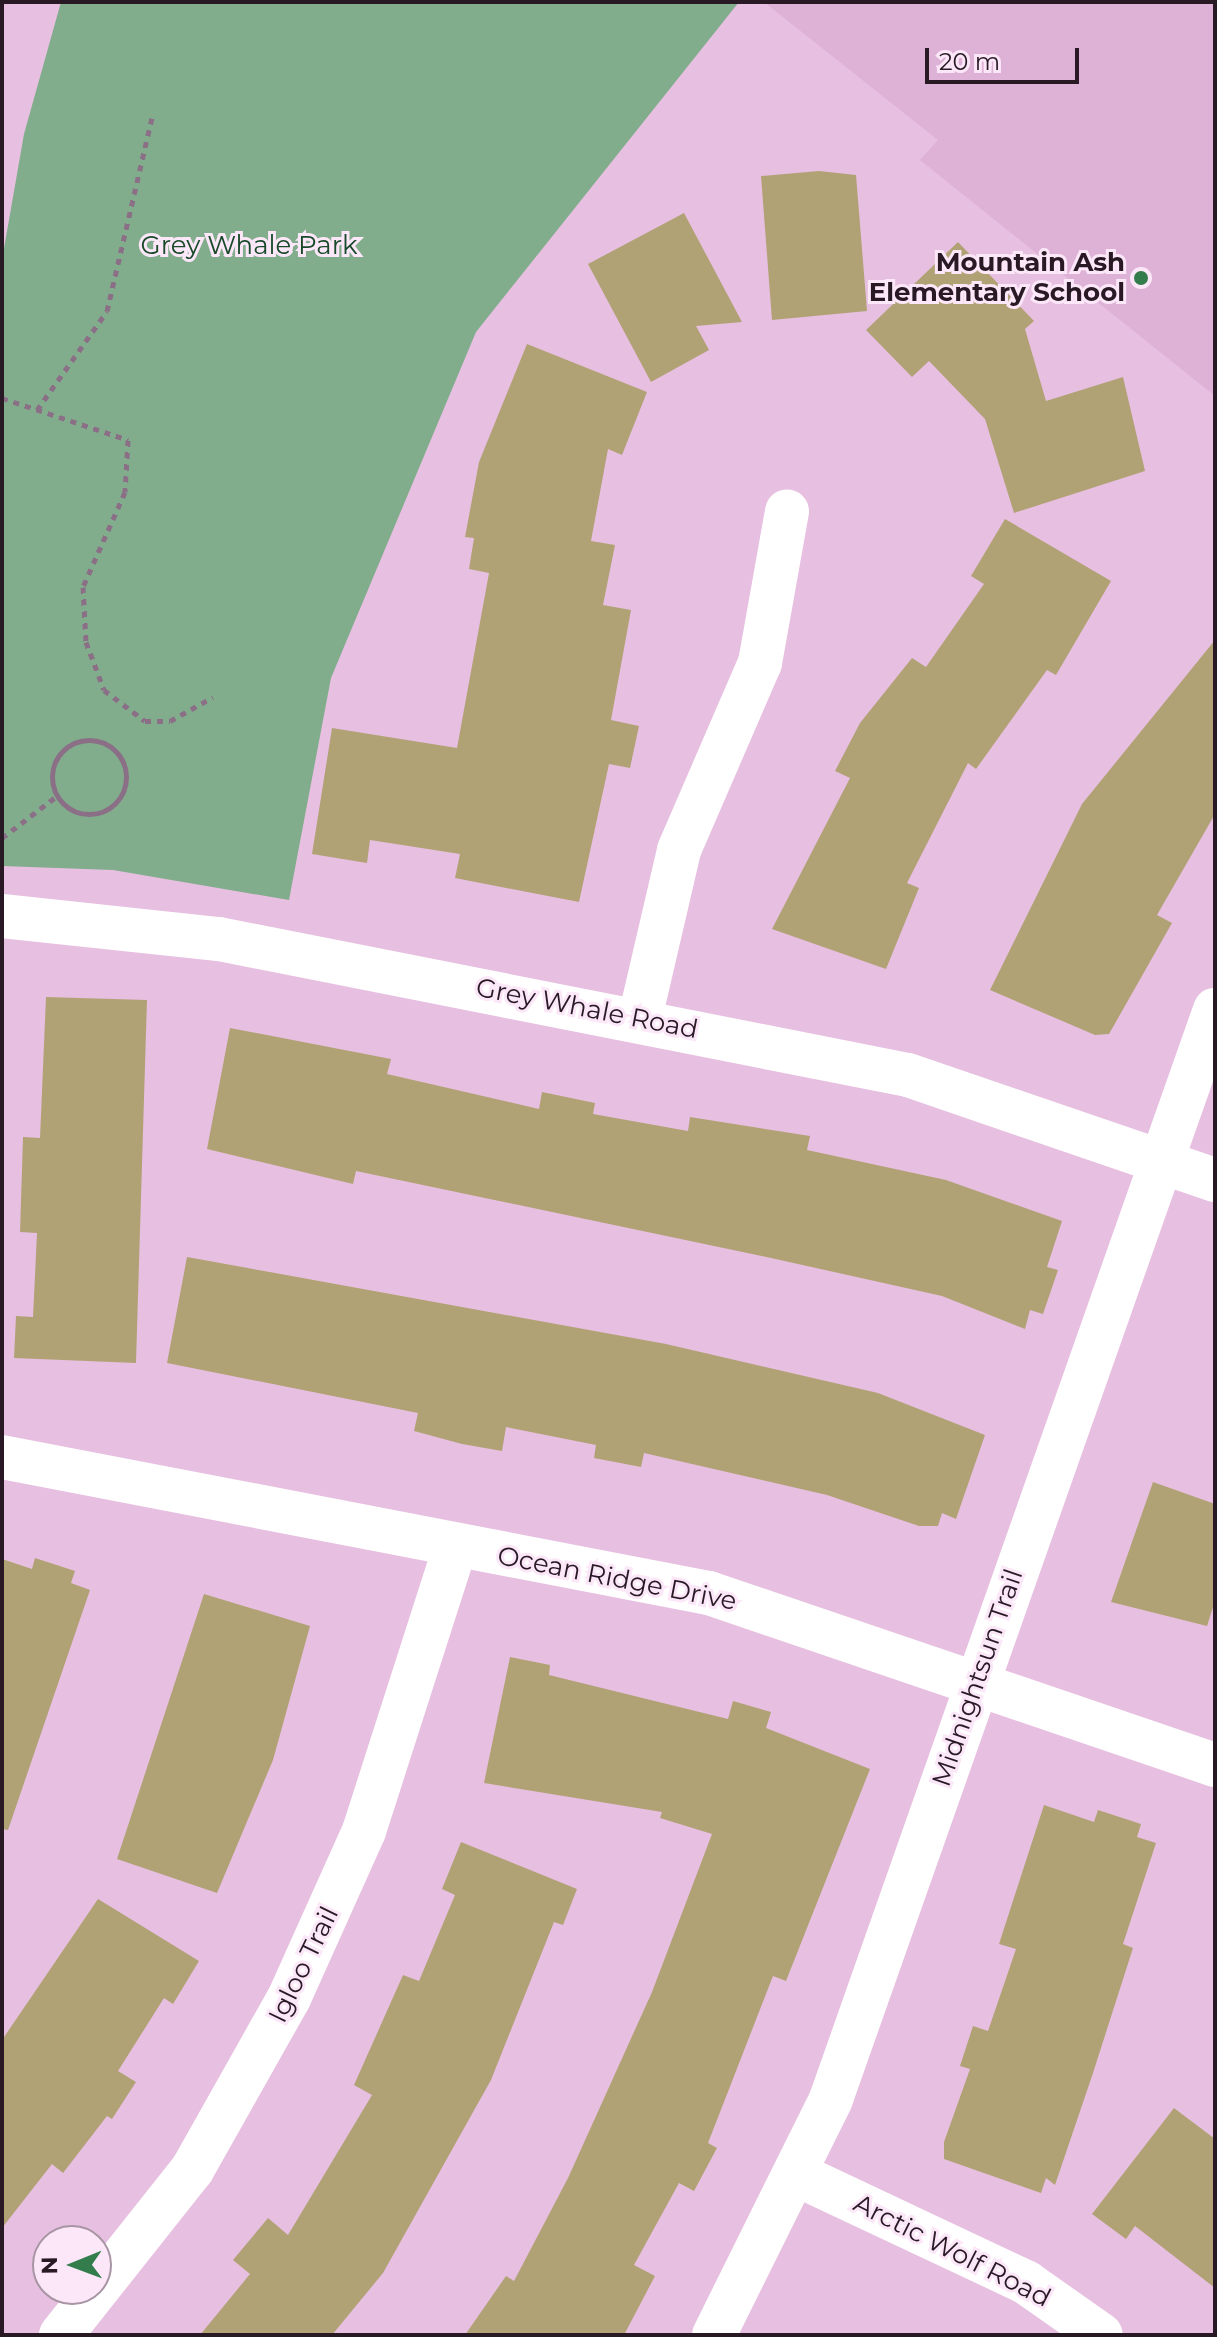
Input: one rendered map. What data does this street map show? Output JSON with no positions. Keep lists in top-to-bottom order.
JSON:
{
  "streets": {
    "street": [
      "Grey Whale Road",
      "Ocean Ridge Drive",
      "Midnightsun Trail",
      "Igloo Trail",
      "Arctic Wolf Road"
    ]
  },
  "crossings": [
    ["Grey Whale Road", "Midnightsun Trail"],
    ["Ocean Ridge Drive", "Midnightsun Trail"],
    ["Ocean Ridge Drive", "Igloo Trail"],
    ["Midnightsun Trail", "Arctic Wolf Road"]
  ],
  "parks": ["Grey Whale Park"],
  "places": ["Mountain Ash Elementary School"],
  "scale_bar": "20 m",
  "north": "left"
}
